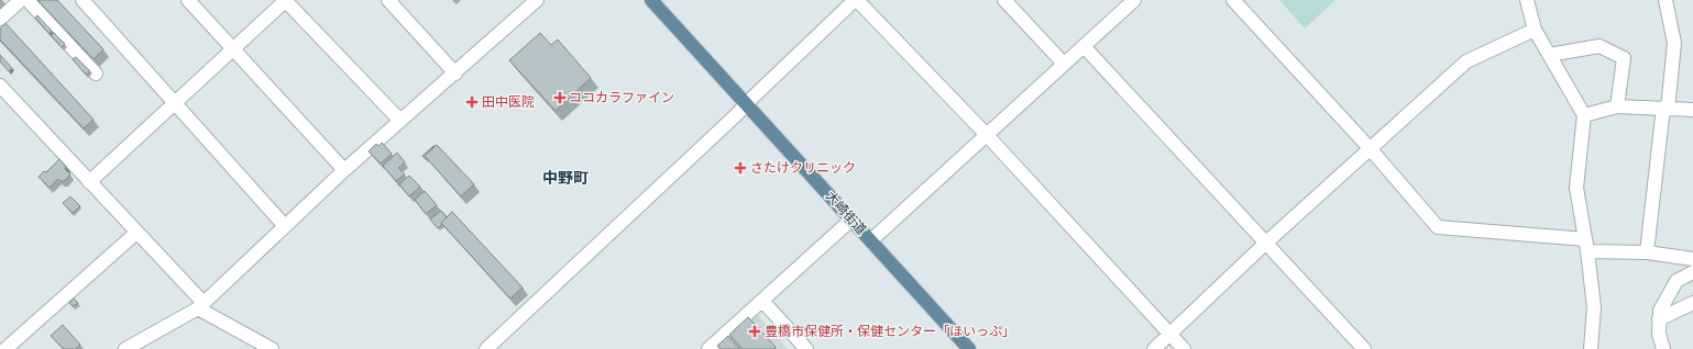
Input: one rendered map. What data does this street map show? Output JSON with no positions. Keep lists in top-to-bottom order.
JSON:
{
  "streets": {
    "main road": ["大崎街道"]
  },
  "districts": ["中野町"],
  "places": {
    "health": [
      "ココカラファイン",
      "田中医院",
      "さたけクリニック",
      "豊橋市保健所・保健センター「ほいっぷ」"
    ]
  }
}
